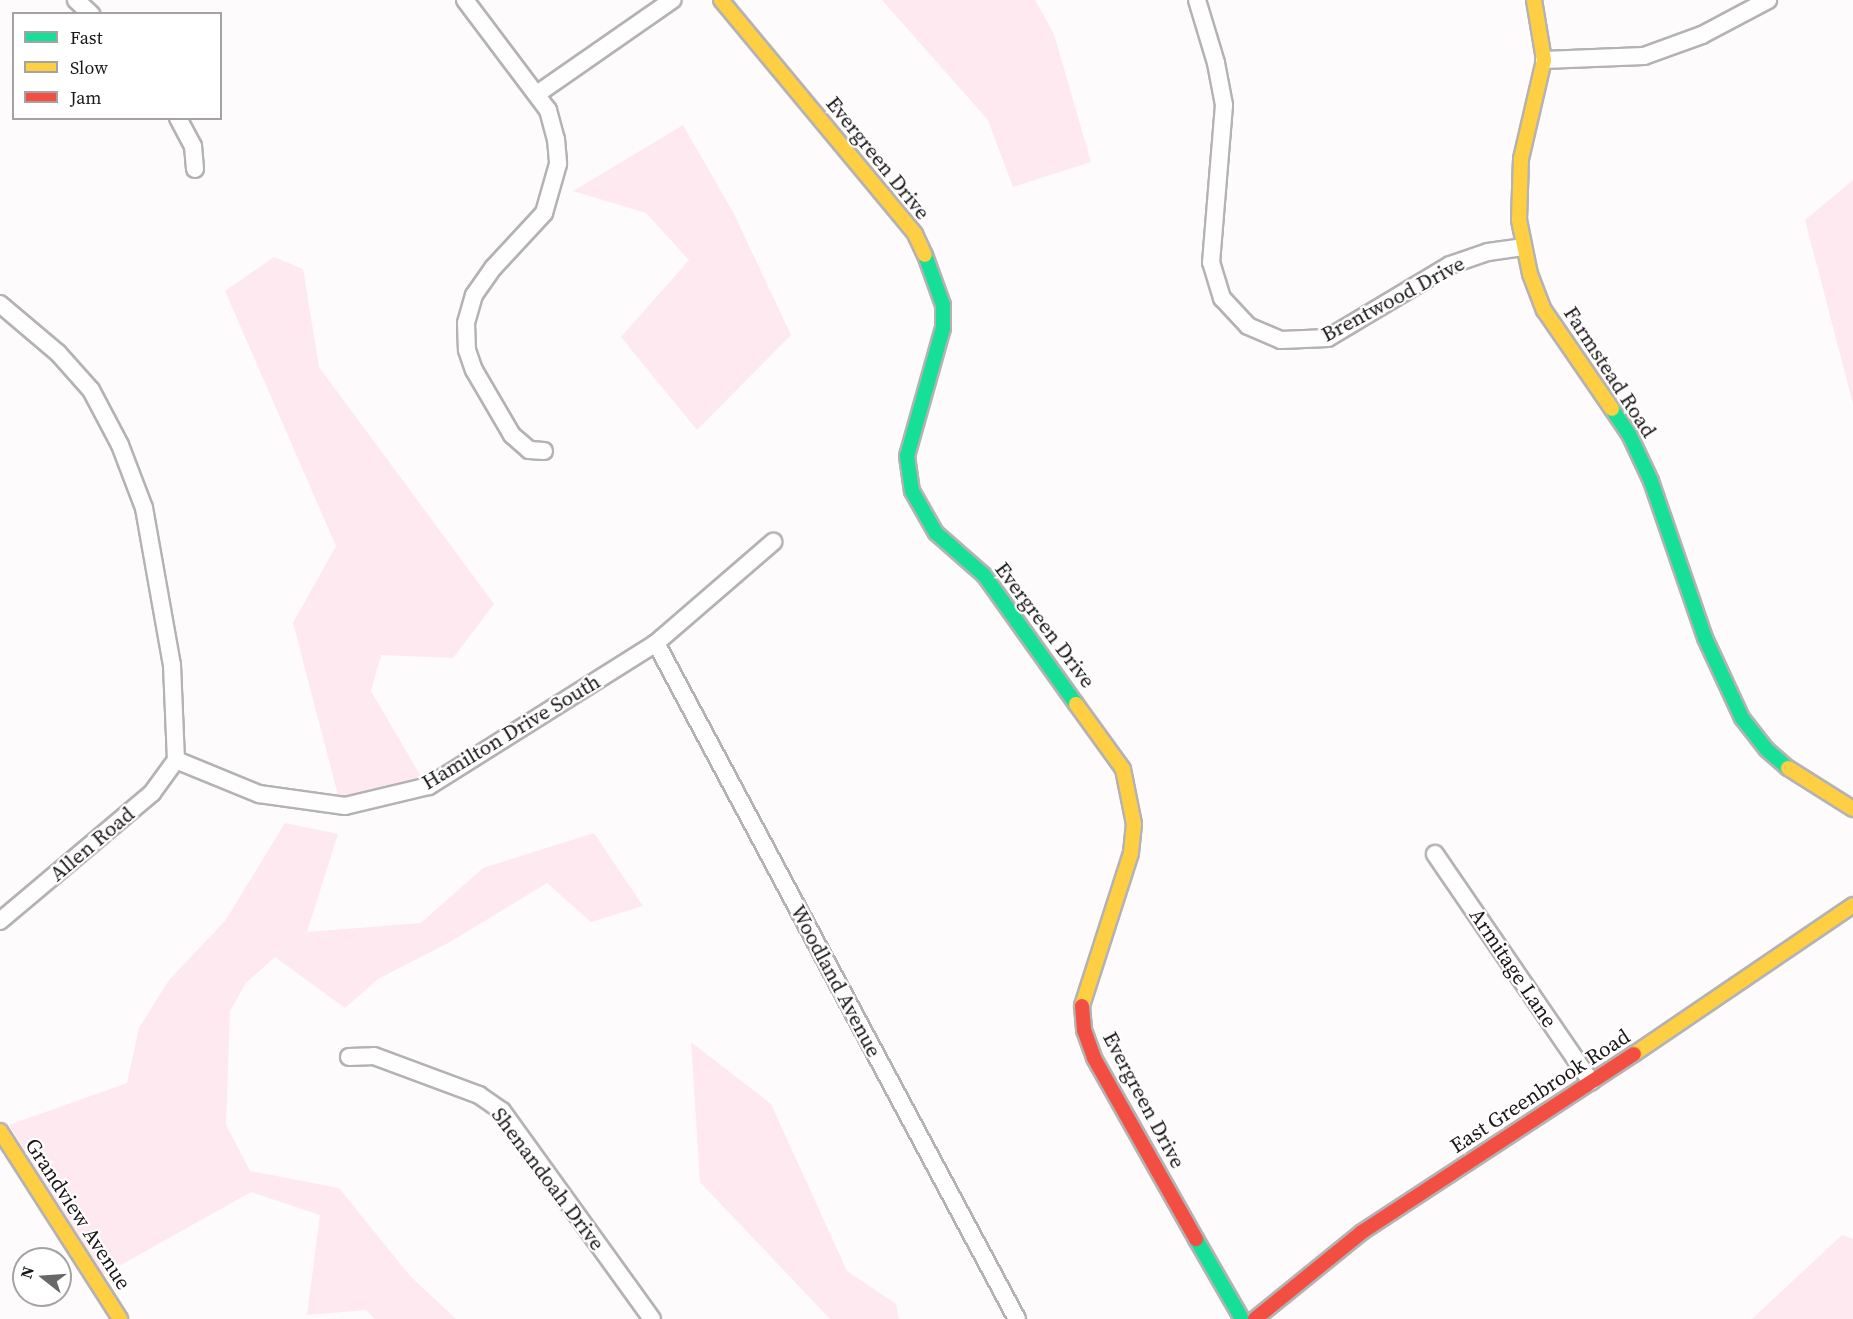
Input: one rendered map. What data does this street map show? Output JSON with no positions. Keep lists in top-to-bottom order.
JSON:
{
  "streets": {
    "street": [
      "Evergreen Drive",
      "Brentwood Drive",
      "Farmstead Road",
      "Hamilton Drive South",
      "Allen Road",
      "Armitage Lane",
      "Woodland Avenue",
      "East Greenbrook Road",
      "Shenandoah Drive",
      "Grandview Avenue"
    ]
  },
  "crossings": [
    ["Brentwood Drive", "Farmstead Road"],
    ["Hamilton Drive South", "Allen Road"],
    ["Hamilton Drive South", "Woodland Avenue"],
    ["Armitage Lane", "East Greenbrook Road"]
  ],
  "legend": ["Fast", "Slow", "Jam"],
  "north": "left"
}
